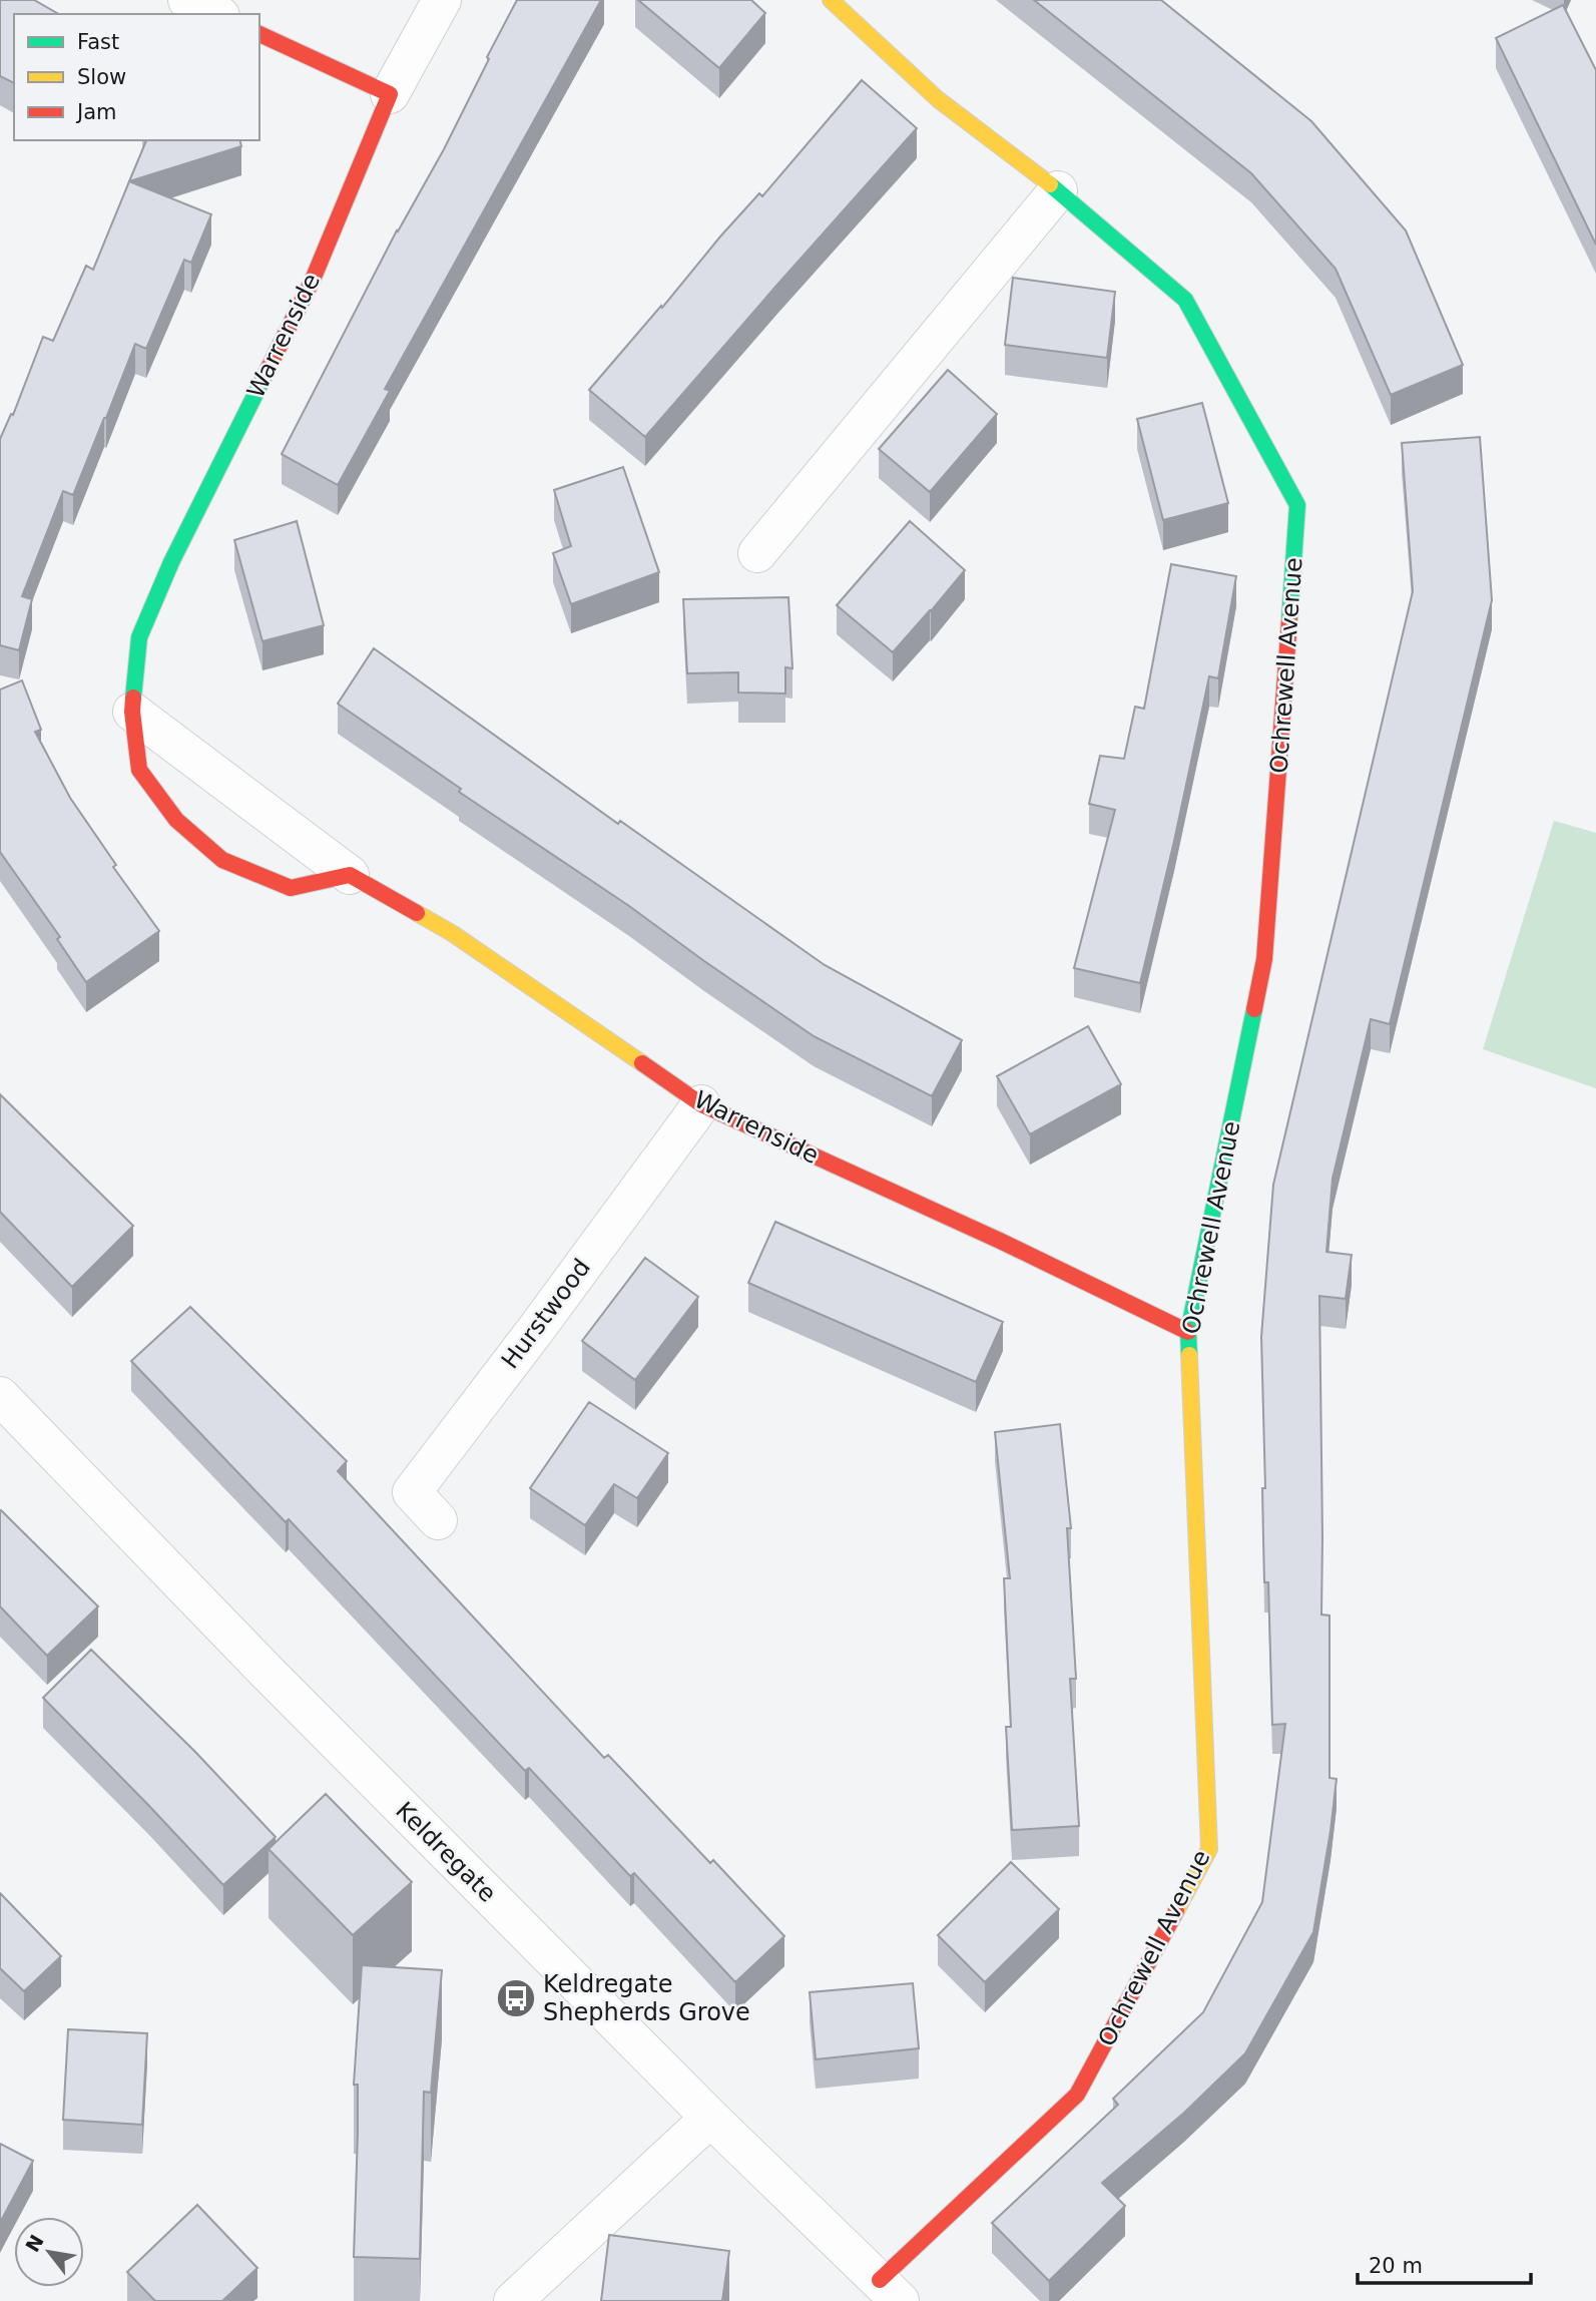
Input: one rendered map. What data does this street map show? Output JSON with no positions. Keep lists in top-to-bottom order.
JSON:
{
  "streets": {
    "street": [
      "Warrenside",
      "Ochrewell Avenue",
      "Hurstwood",
      "Keldregate"
    ]
  },
  "crossings": [
    ["Warrenside", "Ochrewell Avenue"],
    ["Warrenside", "Hurstwood"],
    ["Ochrewell Avenue", "Keldregate"]
  ],
  "places": {
    "bus stop": ["Keldregate Shepherds Grove"]
  },
  "legend": ["Fast", "Slow", "Jam"],
  "scale_bar": "20 m",
  "north": "top left"
}
